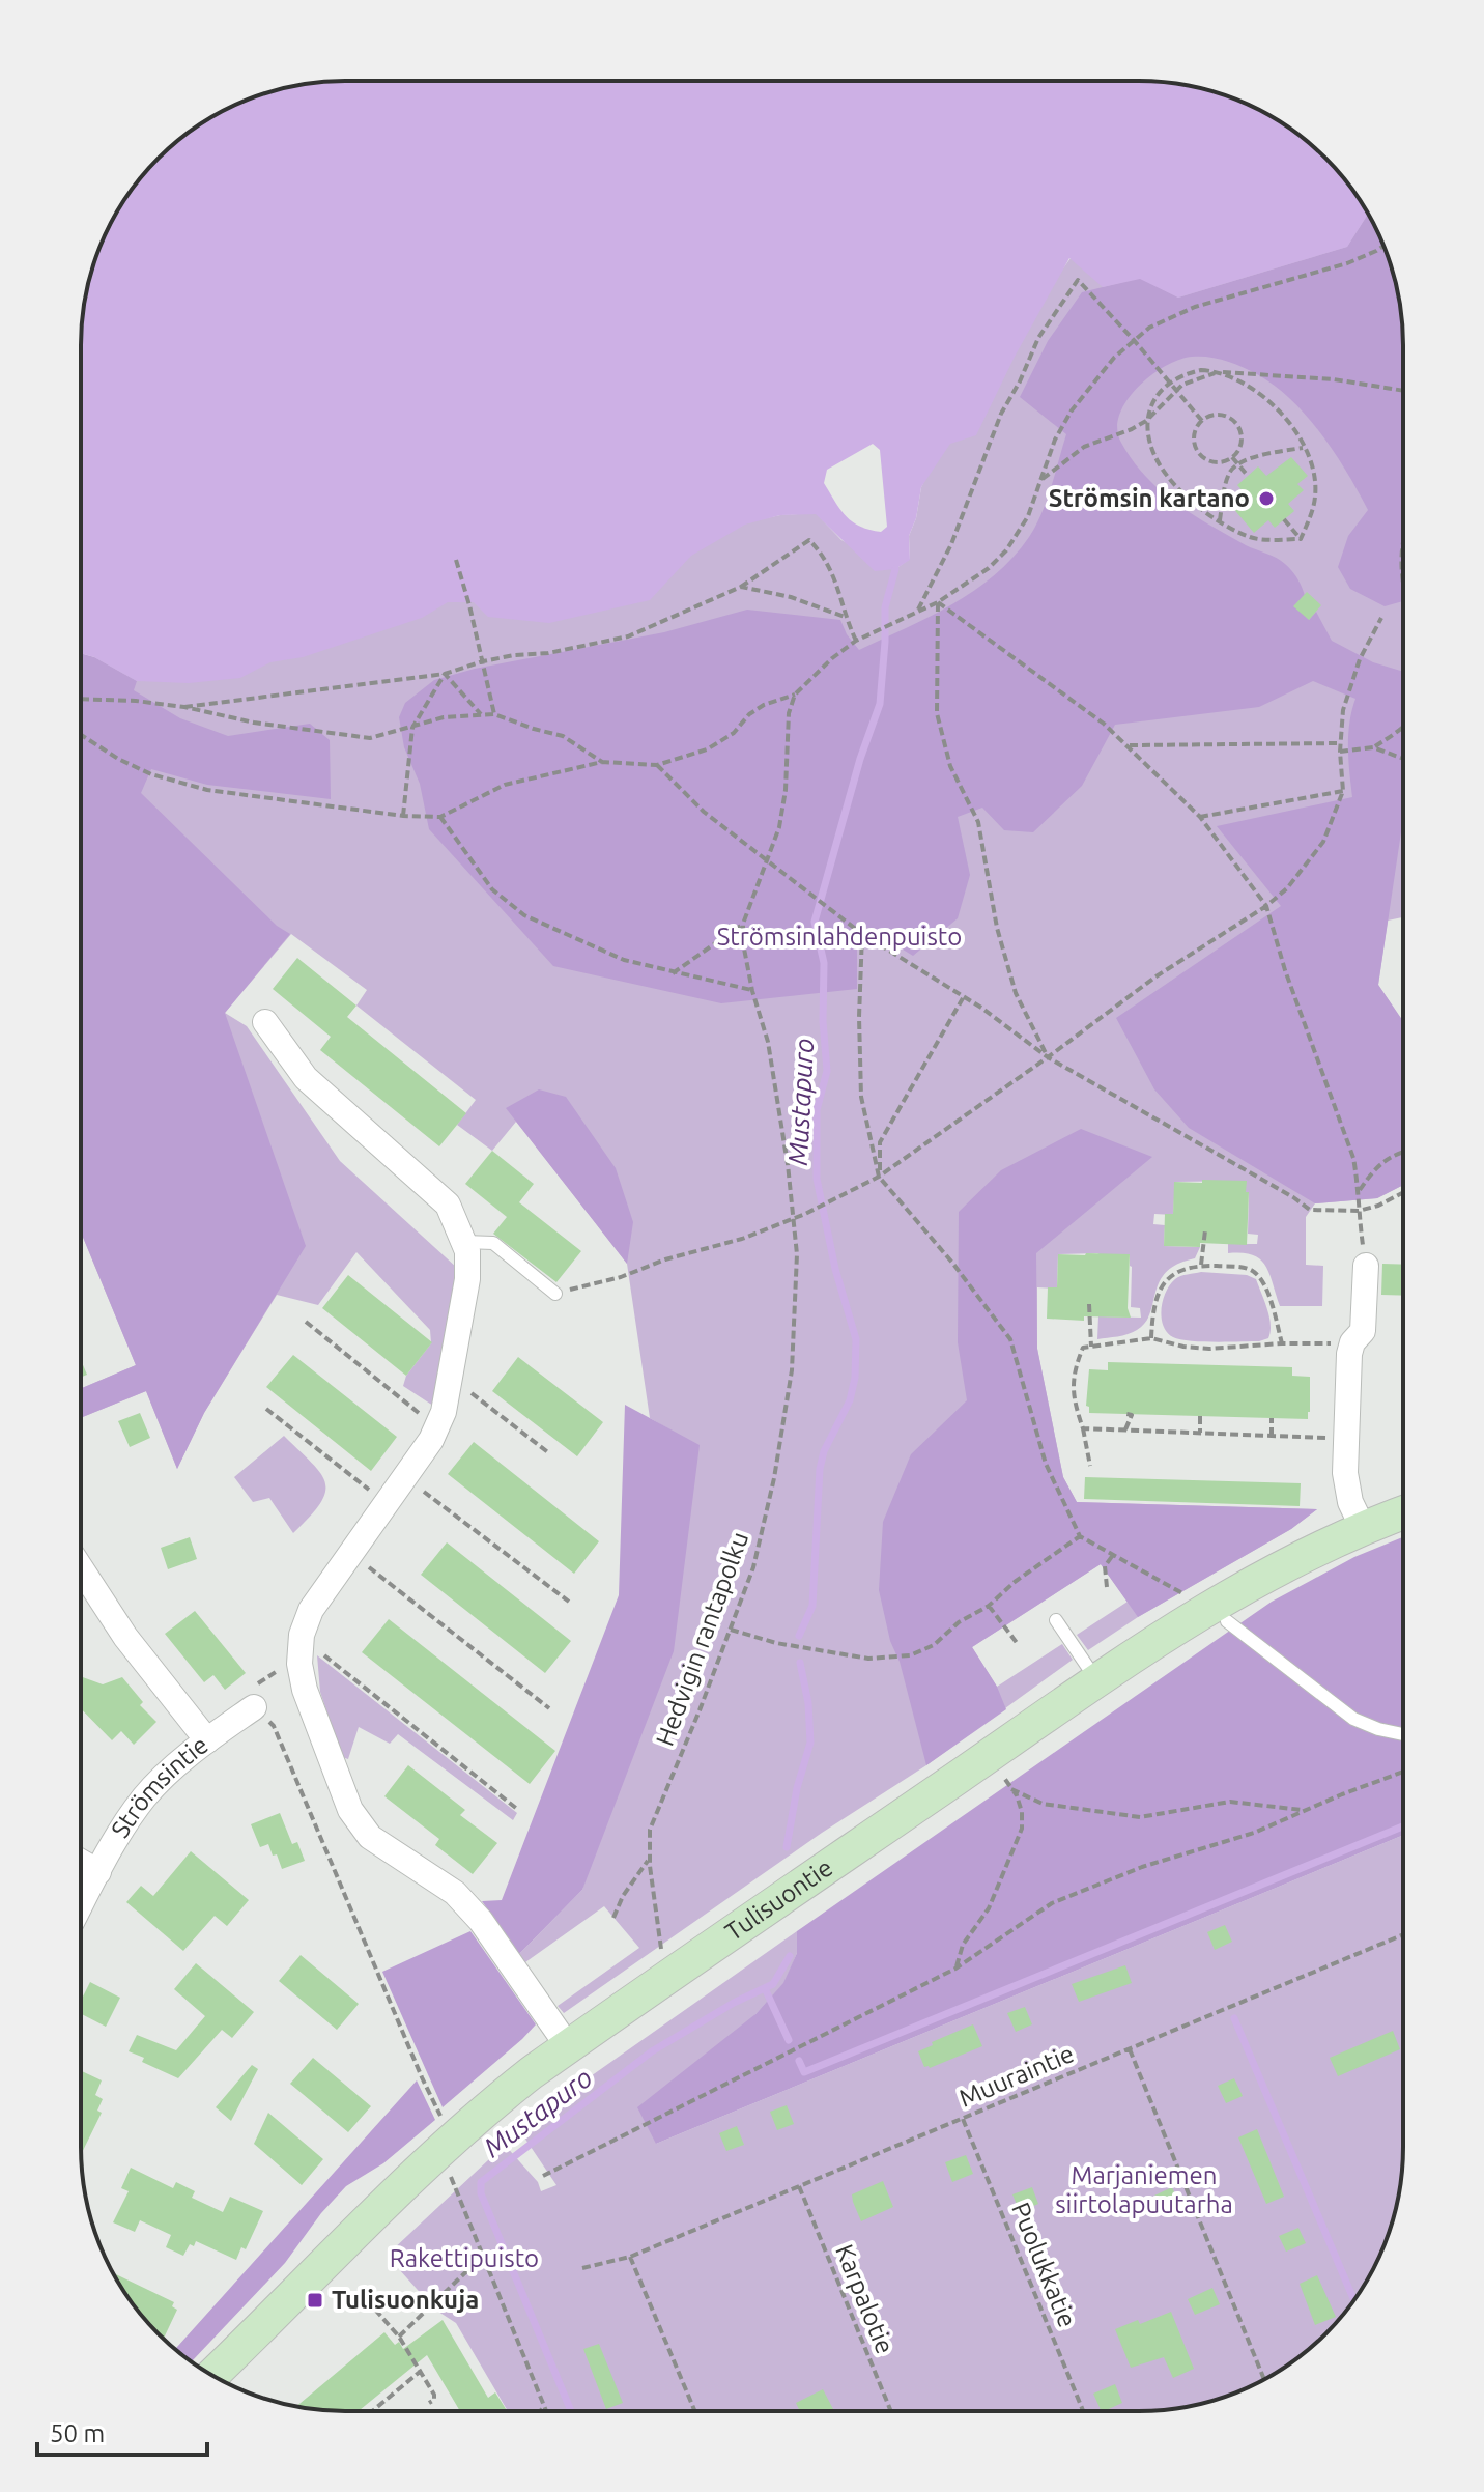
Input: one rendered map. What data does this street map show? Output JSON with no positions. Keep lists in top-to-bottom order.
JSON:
{
  "streets": {
    "main road": ["Tulisuontie"],
    "street": ["Strömsintie"],
    "path": [
      "Hedvigin rantapolku",
      "Muuraintie",
      "Puolukkatie",
      "Karpalotie"
    ]
  },
  "crossings": [
    ["Muuraintie", "Puolukkatie"],
    ["Muuraintie", "Karpalotie"]
  ],
  "water": ["Mustapuro"],
  "parks": ["Strömsinlahdenpuisto", "Marjaniemen siirtolapuutarha", "Rakettipuisto"],
  "places": {
    "other": ["Strömsin kartano"],
    "transit": ["Tulisuonkuja"]
  },
  "scale_bar": "50 m"
}
